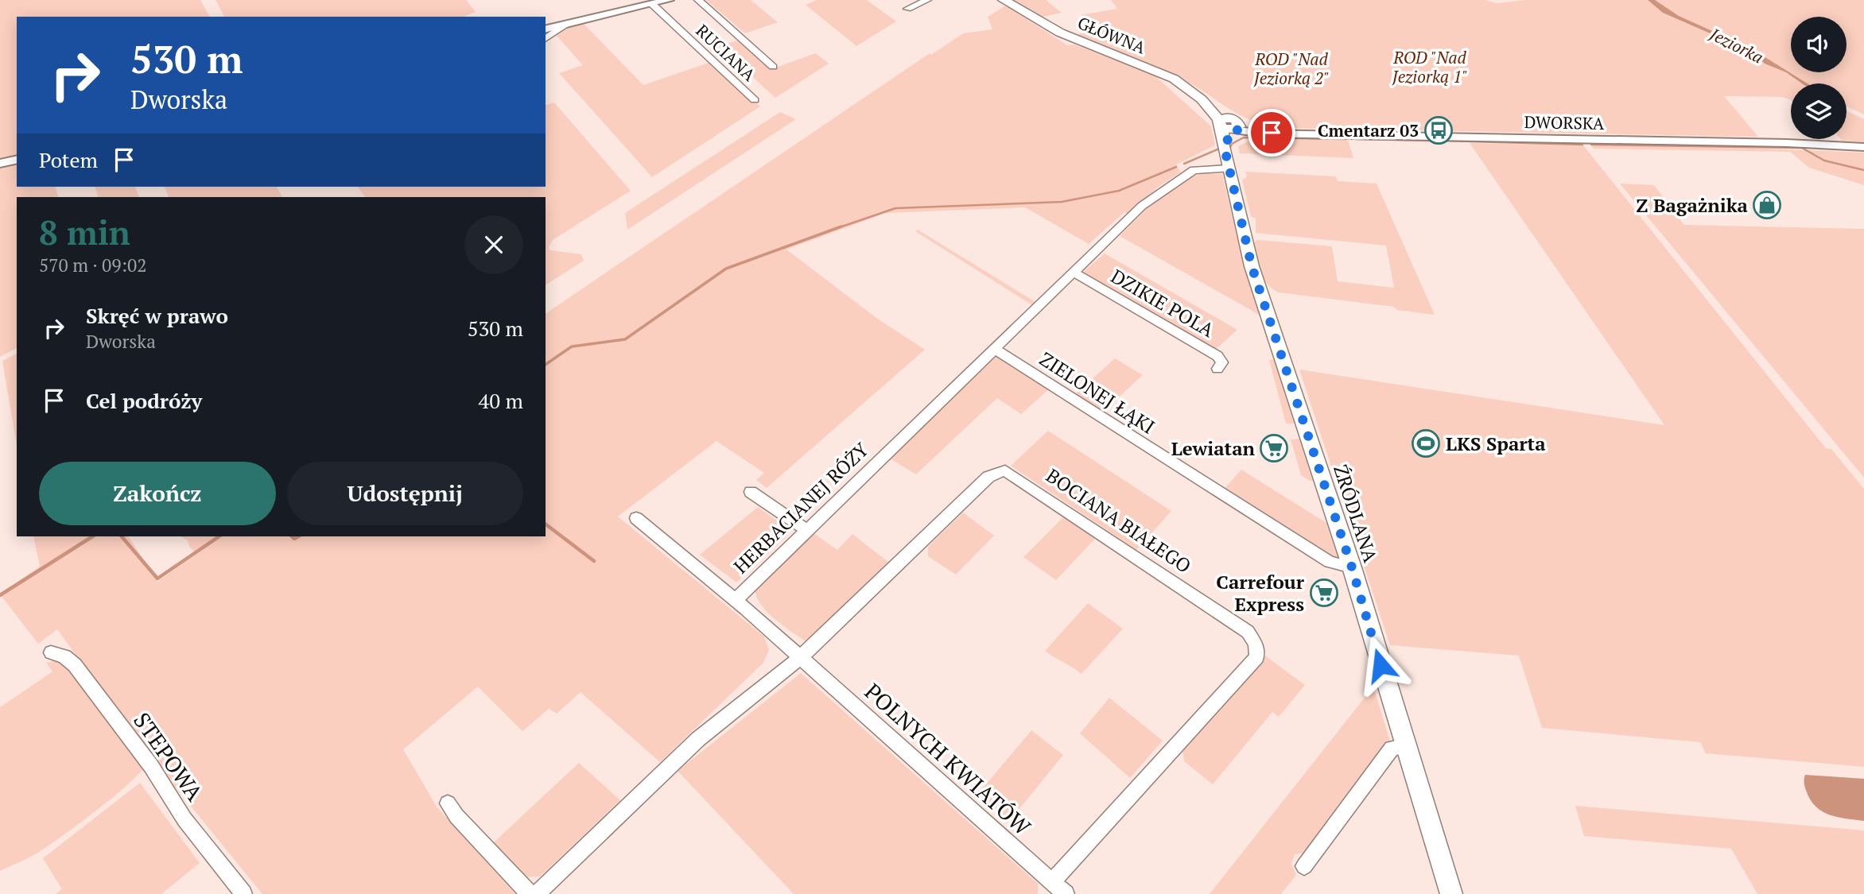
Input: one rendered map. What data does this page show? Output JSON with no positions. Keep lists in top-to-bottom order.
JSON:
{
  "streets": {
    "main road": ["GŁÓWNA", "ŹRÓDLANA"],
    "street": [
      "RUCIANA",
      "DWORSKA",
      "DZIKIE POLA",
      "ZIELONEJ ŁĄKI",
      "HERBACIANEJ RÓŻY",
      "BOCIANA BIAŁEGO",
      "STEPOWA",
      "POLNYCH KWIATÓW"
    ]
  },
  "crossings": [
    ["GŁÓWNA", "DWORSKA"],
    ["GŁÓWNA", "ŹRÓDLANA"],
    ["DWORSKA", "ŹRÓDLANA"],
    ["DZIKIE POLA", "HERBACIANEJ RÓŻY"],
    ["ZIELONEJ ŁĄKI", "HERBACIANEJ RÓŻY"],
    ["ZIELONEJ ŁĄKI", "ŹRÓDLANA"],
    ["HERBACIANEJ RÓŻY", "ŹRÓDLANA"],
    ["HERBACIANEJ RÓŻY", "BOCIANA BIAŁEGO"],
    ["HERBACIANEJ RÓŻY", "POLNYCH KWIATÓW"],
    ["BOCIANA BIAŁEGO", "POLNYCH KWIATÓW"]
  ],
  "water": ["Jeziorka"],
  "parks": ["ROD \"Nad Jeziorką 1\"", "ROD \"Nad Jeziorką 2\""],
  "places": {
    "bus stop": ["Cmentarz 03"],
    "shop": ["Z Bagażnika"],
    "sports": ["LKS Sparta"],
    "supermarket": ["Lewiatan", "Carrefour Express"]
  },
  "page": {
    "turn": ["530 m", "Dworska"],
    "then": "Potem",
    "heading": ["8 min", "570 m · 09:02"],
    "list": [
      {
        "name": "Skręć w prawo",
        "note": "Dworska",
        "value": "530 m"
      },
      {
        "name": "Cel podróży",
        "value": "40 m"
      }
    ],
    "buttons": ["Zakończ", "Udostępnij"]
  }
}
